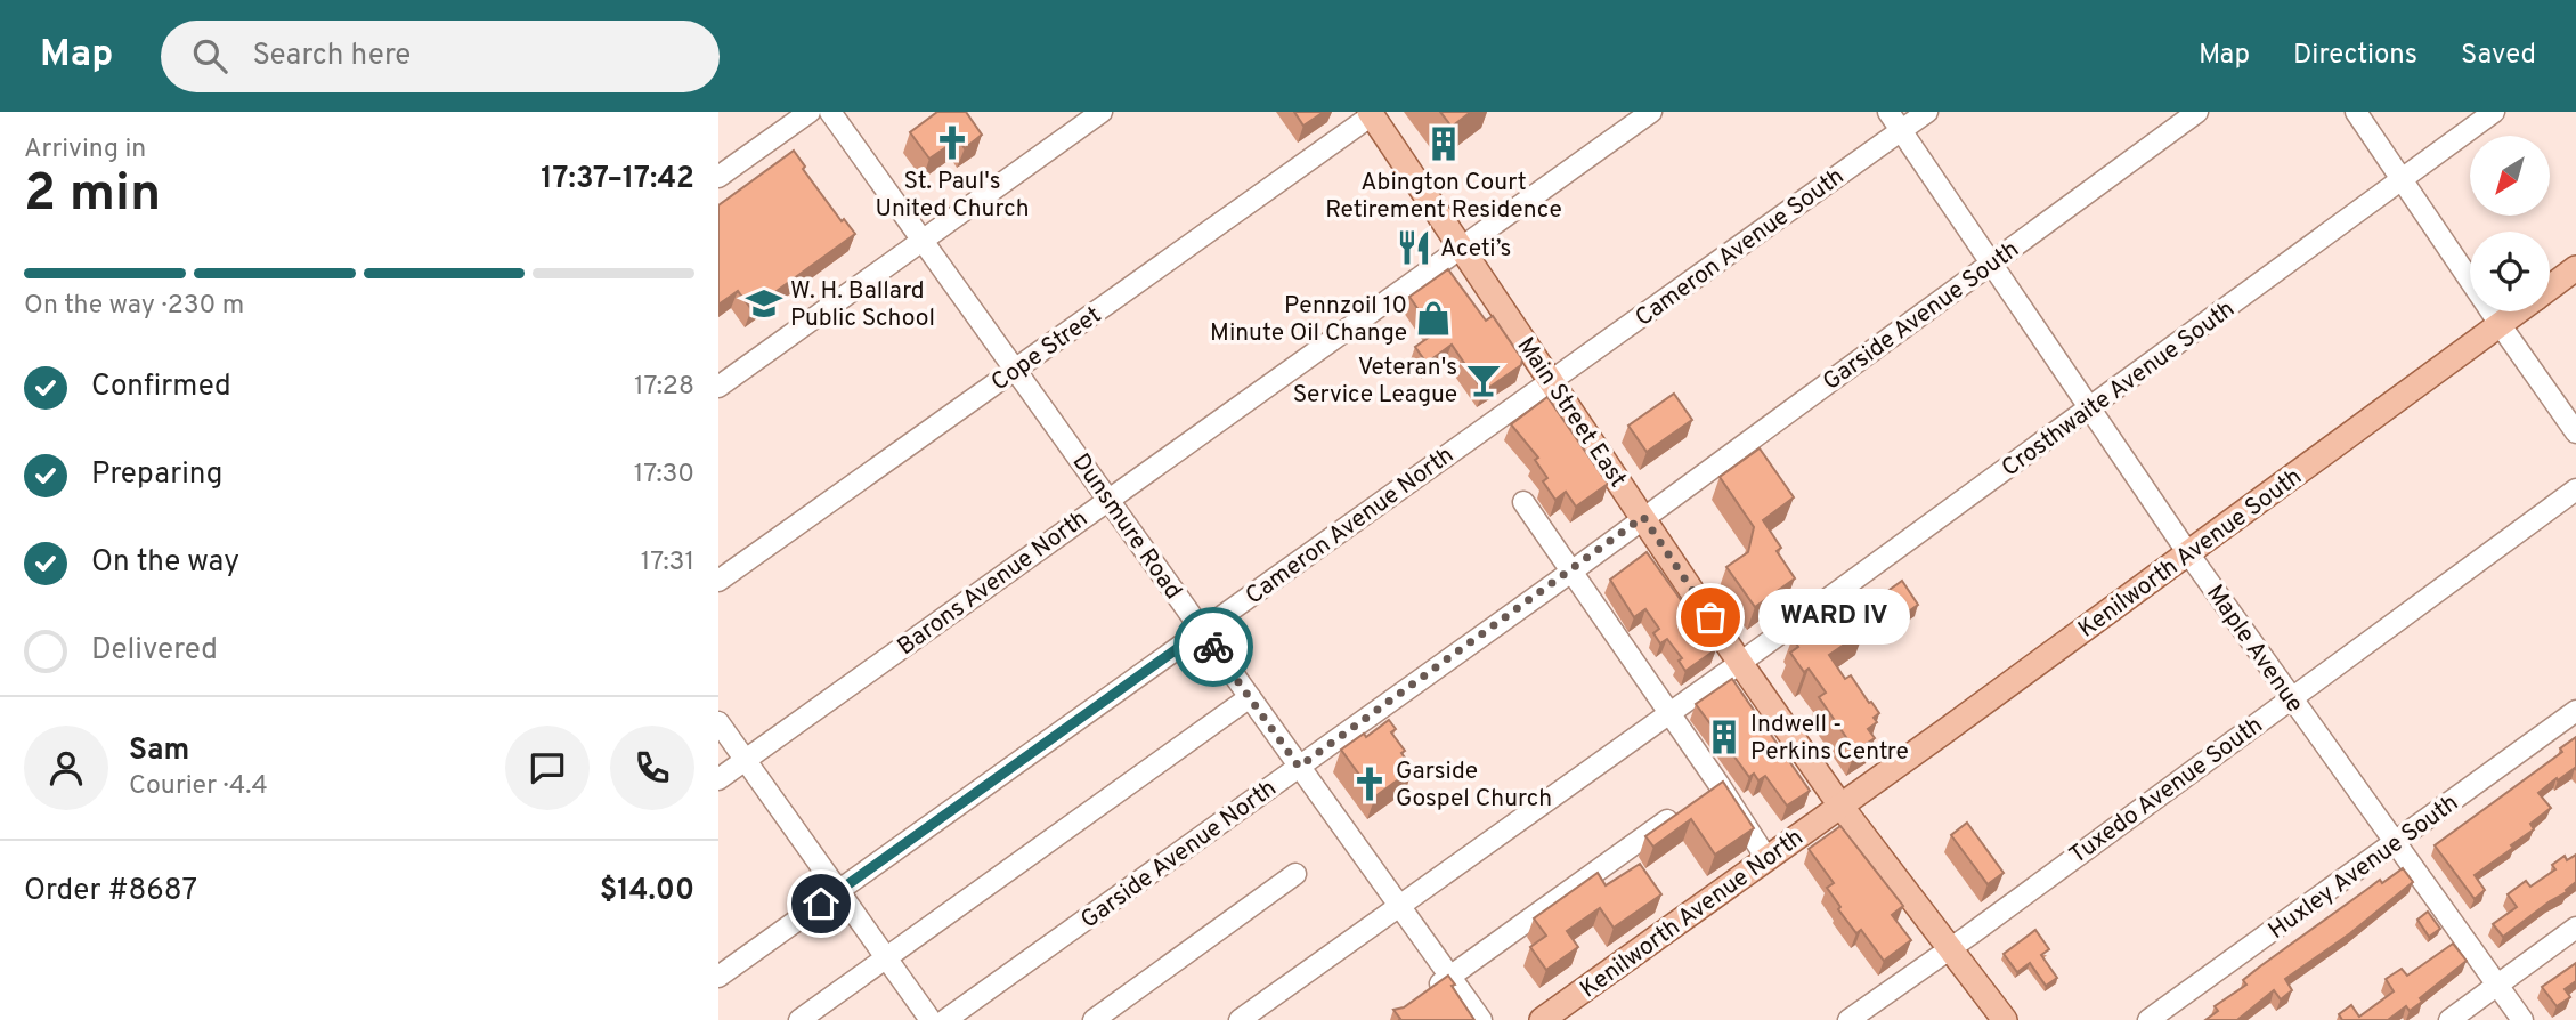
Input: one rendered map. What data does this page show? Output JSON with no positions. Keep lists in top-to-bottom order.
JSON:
{
  "streets": {
    "main road": ["Main Street East", "Kenilworth Avenue South", "Kenilworth Avenue North"],
    "street": [
      "Cameron Avenue South",
      "Garside Avenue South",
      "Cope Street",
      "Crosthwaite Avenue South",
      "Cameron Avenue North",
      "Dunsmure Road",
      "Barons Avenue North",
      "Maple Avenue",
      "Tuxedo Avenue South",
      "Garside Avenue North",
      "Huxley Avenue South"
    ]
  },
  "crossings": [
    ["Cameron Avenue South", "Main Street East"],
    ["Cameron Avenue South", "Cameron Avenue North"],
    ["Cameron Avenue South", "Maple Avenue"],
    ["Garside Avenue South", "Main Street East"],
    ["Garside Avenue South", "Maple Avenue"],
    ["Garside Avenue South", "Garside Avenue North"],
    ["Cope Street", "Main Street East"],
    ["Cope Street", "Dunsmure Road"],
    ["Crosthwaite Avenue South", "Main Street East"],
    ["Crosthwaite Avenue South", "Dunsmure Road"],
    ["Crosthwaite Avenue South", "Maple Avenue"],
    ["Main Street East", "Cameron Avenue North"],
    ["Main Street East", "Kenilworth Avenue South"],
    ["Main Street East", "Barons Avenue North"],
    ["Main Street East", "Tuxedo Avenue South"],
    ["Main Street East", "Garside Avenue North"],
    ["Main Street East", "Kenilworth Avenue North"],
    ["Cameron Avenue North", "Dunsmure Road"],
    ["Dunsmure Road", "Barons Avenue North"],
    ["Dunsmure Road", "Garside Avenue North"],
    ["Kenilworth Avenue South", "Maple Avenue"],
    ["Kenilworth Avenue South", "Kenilworth Avenue North"],
    ["Maple Avenue", "Tuxedo Avenue South"],
    ["Maple Avenue", "Huxley Avenue South"]
  ],
  "places": {
    "church": ["St. Paul's United Church", "Garside Gospel Church"],
    "building": ["Abington Court Retirement Residence", "Indwell - Perkins Centre"],
    "restaurant": ["Aceti’s"],
    "school or university": ["W. H. Ballard Public School"],
    "shop": ["Pennzoil 10 Minute Oil Change"],
    "bar": ["Veteran's Service League"],
    "other": ["WARD IV"]
  },
  "north": "bottom left",
  "page": {
    "header": "Map",
    "search": "Search here",
    "nav": ["Map", "Directions", "Saved"],
    "heading": ["2 min", "Arriving in", "17:37–17:42"],
    "panel": [
      "Sam",
      "Courier · 4.4",
      "Order #8687",
      "$14.00"
    ],
    "bar": "On the way · 230 m",
    "list": [
      ["Confirmed", "17:28"],
      ["Preparing", "17:30"],
      ["On the way", "17:31"],
      "Delivered"
    ],
    "bubble": "WARD IV"
  }
}
